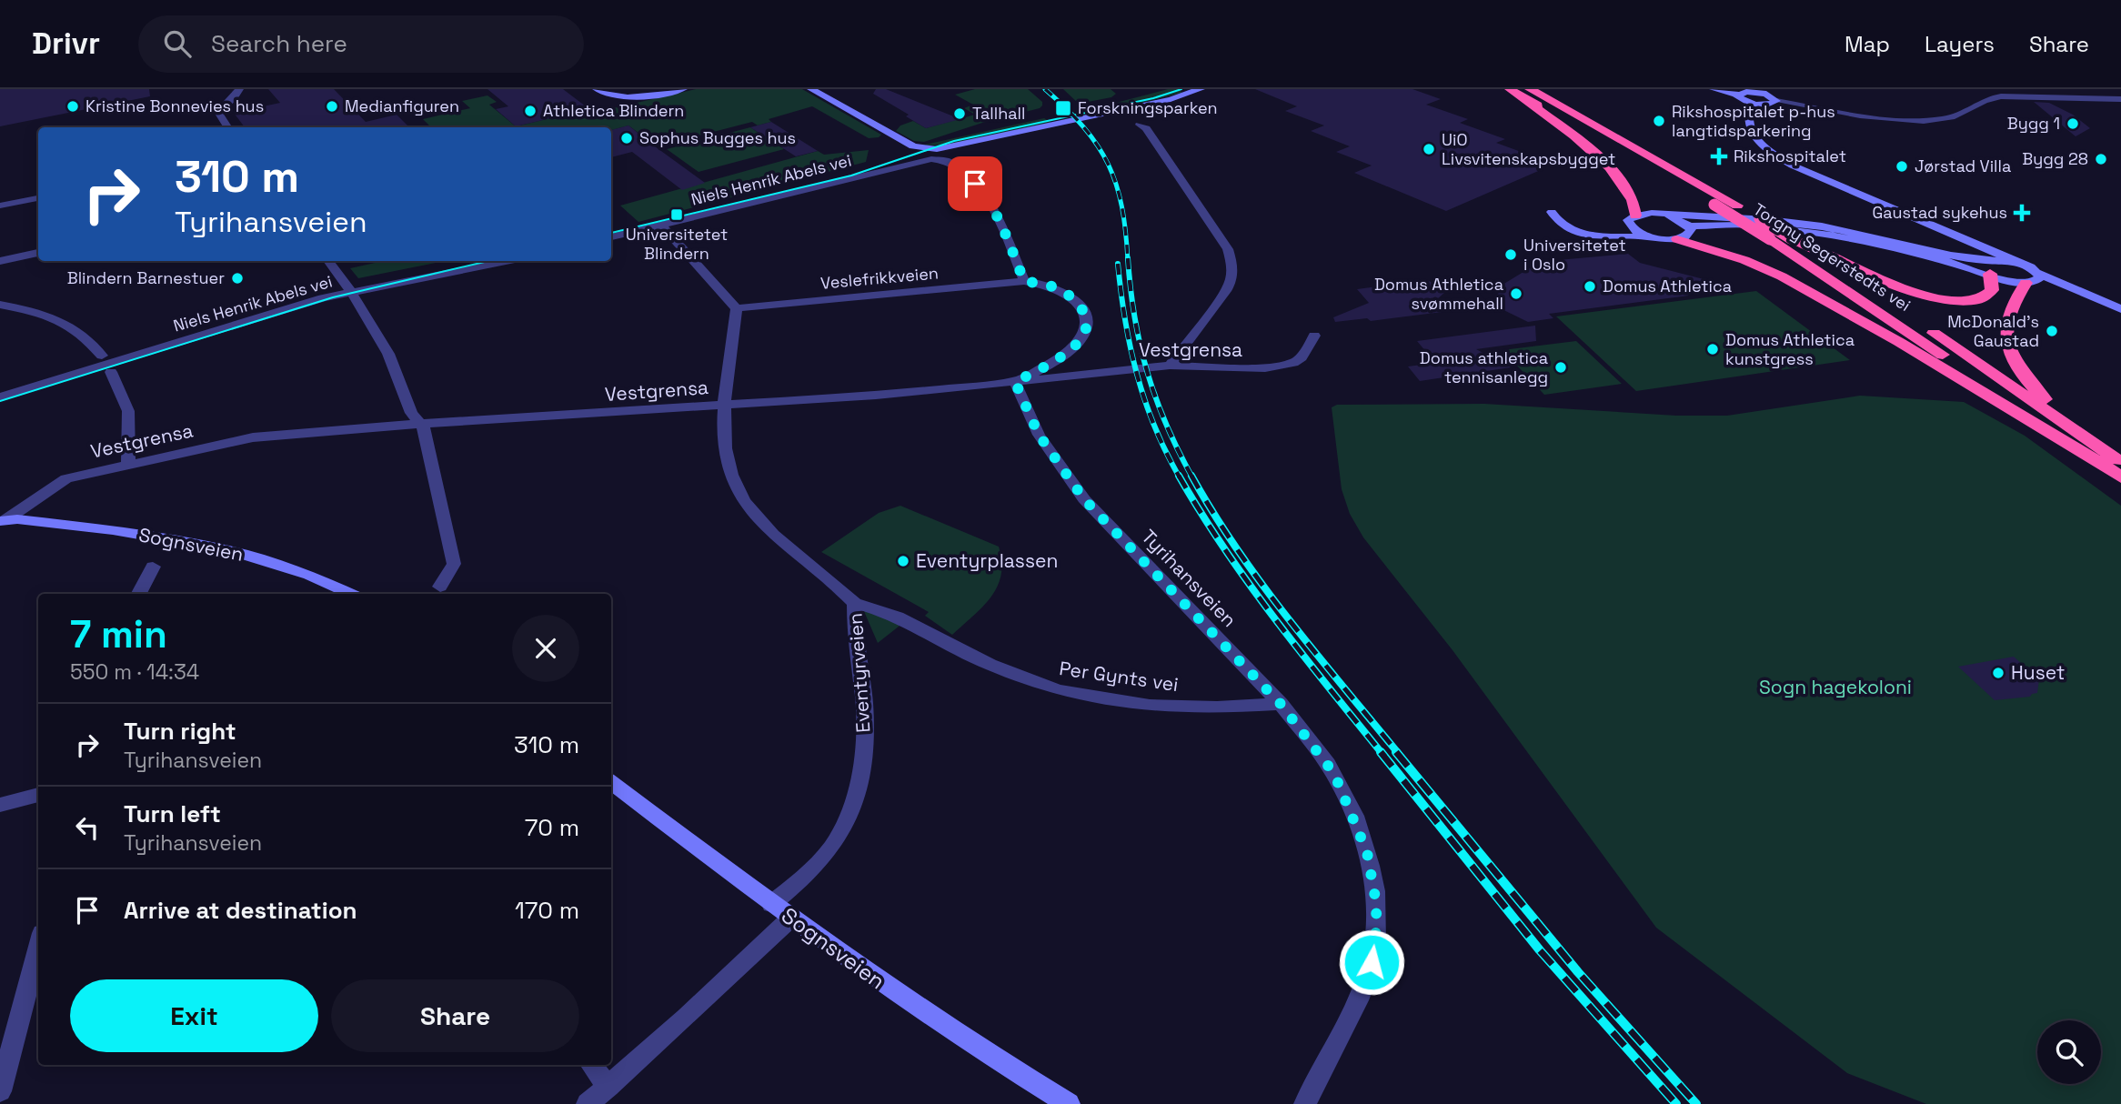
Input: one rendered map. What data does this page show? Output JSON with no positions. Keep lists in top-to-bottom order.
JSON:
{
  "streets": {
    "highway": ["Torgny Segerstedts vei"],
    "street": [
      "Niels Henrik Abels vei",
      "Veslefrikkveien",
      "Vestgrensa",
      "Sognsveien",
      "Tyrihansveien",
      "Eventyrveien",
      "Per Gynts vei"
    ]
  },
  "crossings": [
    ["Niels Henrik Abels vei", "Veslefrikkveien"],
    ["Veslefrikkveien", "Eventyrveien"],
    ["Vestgrensa", "Sognsveien"],
    ["Vestgrensa", "Tyrihansveien"],
    ["Vestgrensa", "Eventyrveien"],
    ["Sognsveien", "Eventyrveien"],
    ["Tyrihansveien", "Per Gynts vei"],
    ["Eventyrveien", "Per Gynts vei"]
  ],
  "parks": ["Sogn hagekoloni"],
  "places": {
    "other": [
      "Kristine Bonnevies hus",
      "Medianfiguren",
      "Athletica Blindern",
      "Tallhall",
      "Rikshospitalet p-hus langtidsparkering",
      "Bygg 1",
      "Sophus Bugges hus",
      "UiO Livsvitenskapsbygget",
      "Bygg 28",
      "Jørstad Villa",
      "Universitetet i Oslo",
      "Blindern Barnestuer",
      "Domus Athletica",
      "Domus Athletica svømmehall",
      "McDonald's Gaustad",
      "Domus Athletica kunstgress",
      "Domus athletica tennisanlegg",
      "Eventyrplassen",
      "Huset"
    ],
    "transit": ["Forskningsparken", "Universitetet Blindern"],
    "health": ["Rikshospitalet", "Gaustad sykehus"]
  },
  "page": {
    "header": "Drivr",
    "search": "Search here",
    "nav": ["Map", "Layers", "Share"],
    "turn": ["310 m", "Tyrihansveien"],
    "heading": ["7 min", "550 m · 14:34"],
    "list": [
      {
        "name": "Turn right",
        "note": "Tyrihansveien",
        "value": "310 m"
      },
      {
        "name": "Turn left",
        "note": "Tyrihansveien",
        "value": "70 m"
      },
      {
        "name": "Arrive at destination",
        "value": "170 m"
      }
    ],
    "buttons": ["Exit", "Share"]
  }
}
